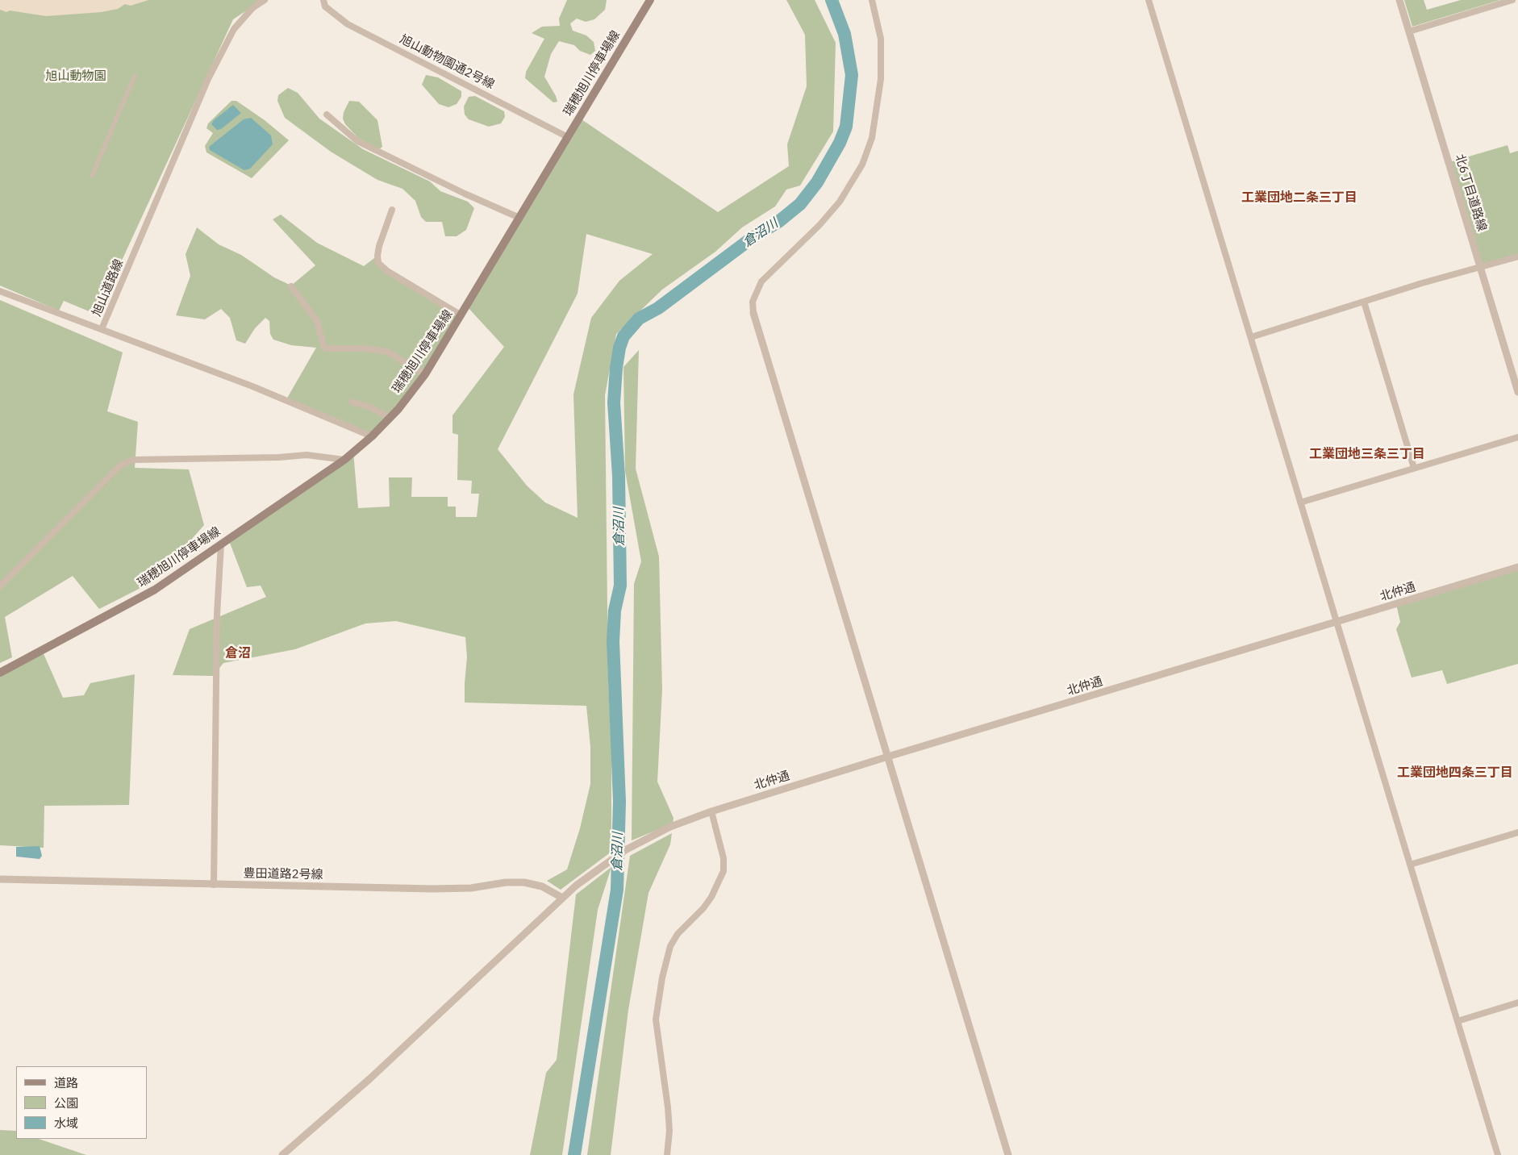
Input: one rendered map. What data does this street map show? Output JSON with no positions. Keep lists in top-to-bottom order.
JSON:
{
  "streets": {
    "main road": ["瑞穂旭川停車場線"],
    "street": [
      "旭山動物園通2号線",
      "北6丁目道路線",
      "旭山道路線",
      "北仲通",
      "豊田道路2号線"
    ]
  },
  "crossings": [
    ["旭山動物園通2号線", "瑞穂旭川停車場線"],
    ["瑞穂旭川停車場線", "旭山道路線"],
    ["北仲通", "豊田道路2号線"]
  ],
  "districts": [
    "工業団地二条三丁目",
    "工業団地三条三丁目",
    "倉沼",
    "工業団地四条三丁目"
  ],
  "water": ["倉沼川"],
  "parks": ["旭山動物園"],
  "legend": ["道路", "公園", "水域"]
}
